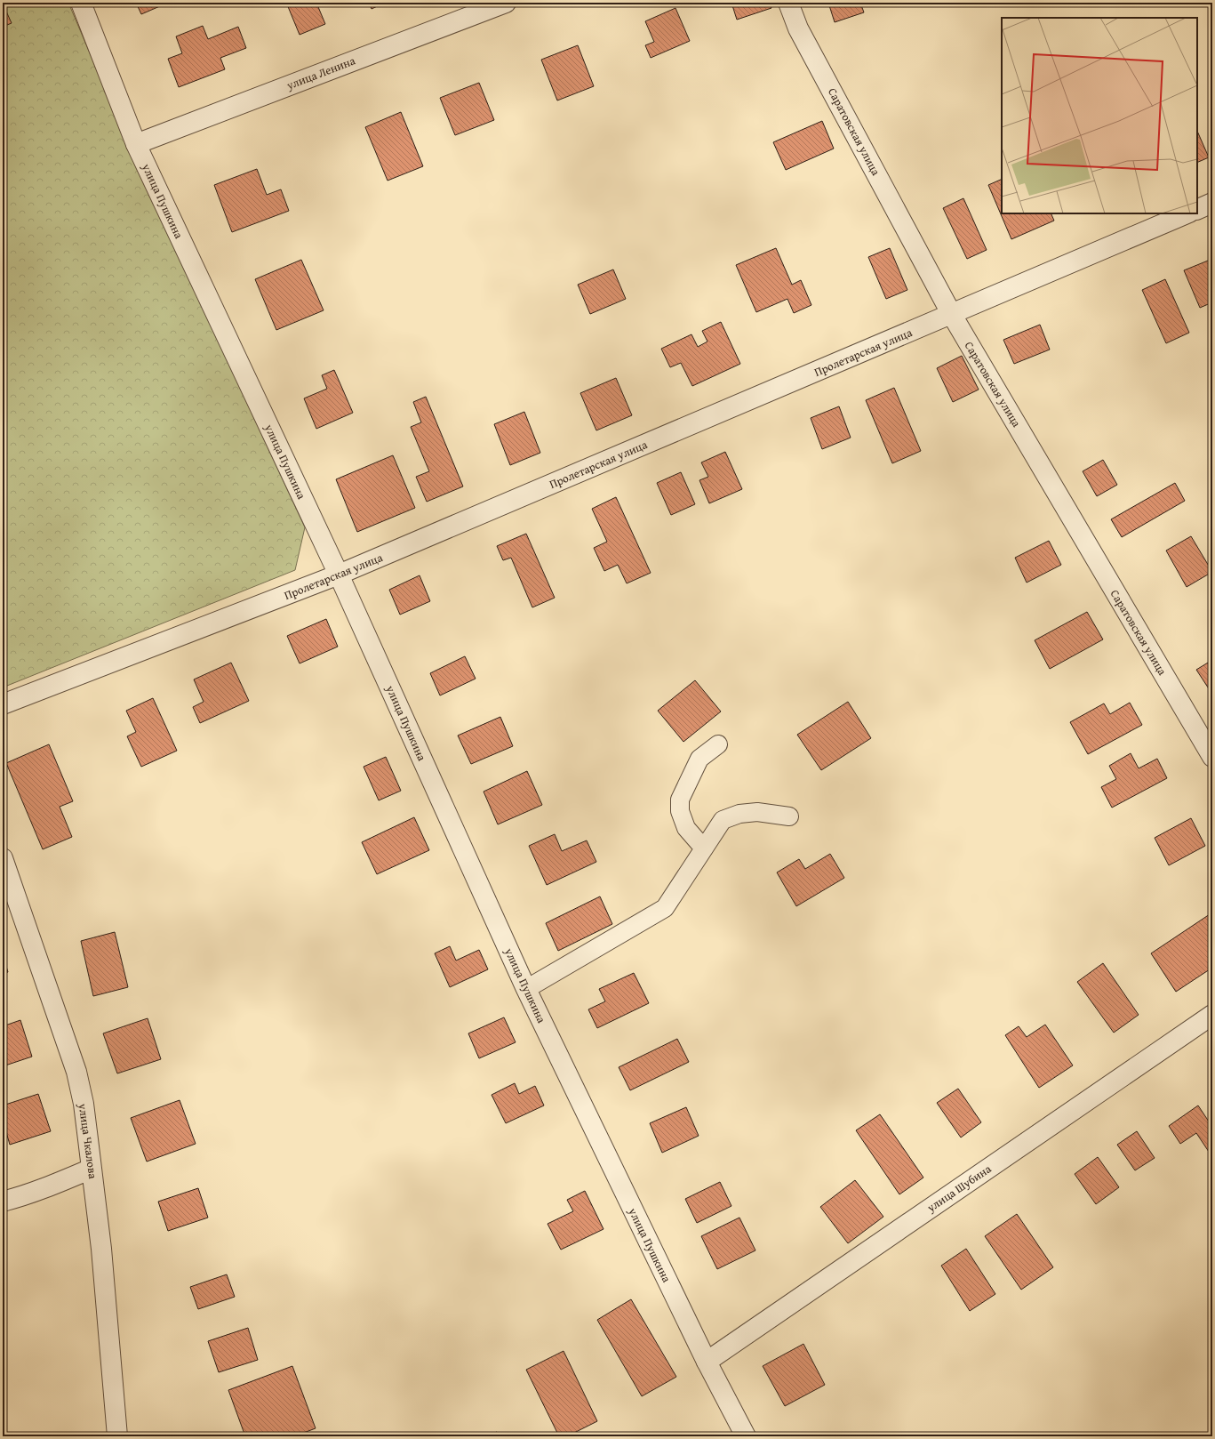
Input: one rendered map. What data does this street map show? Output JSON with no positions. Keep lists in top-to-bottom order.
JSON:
{
  "streets": {
    "street": [
      "улица Ленина",
      "Саратовская улица",
      "улица Пушкина",
      "Пролетарская улица",
      "улица Чкалова",
      "улица Шубина"
    ]
  },
  "crossings": [
    ["улица Ленина", "улица Пушкина"],
    ["Саратовская улица", "Пролетарская улица"],
    ["улица Пушкина", "Пролетарская улица"],
    ["улица Пушкина", "улица Шубина"]
  ]
}
